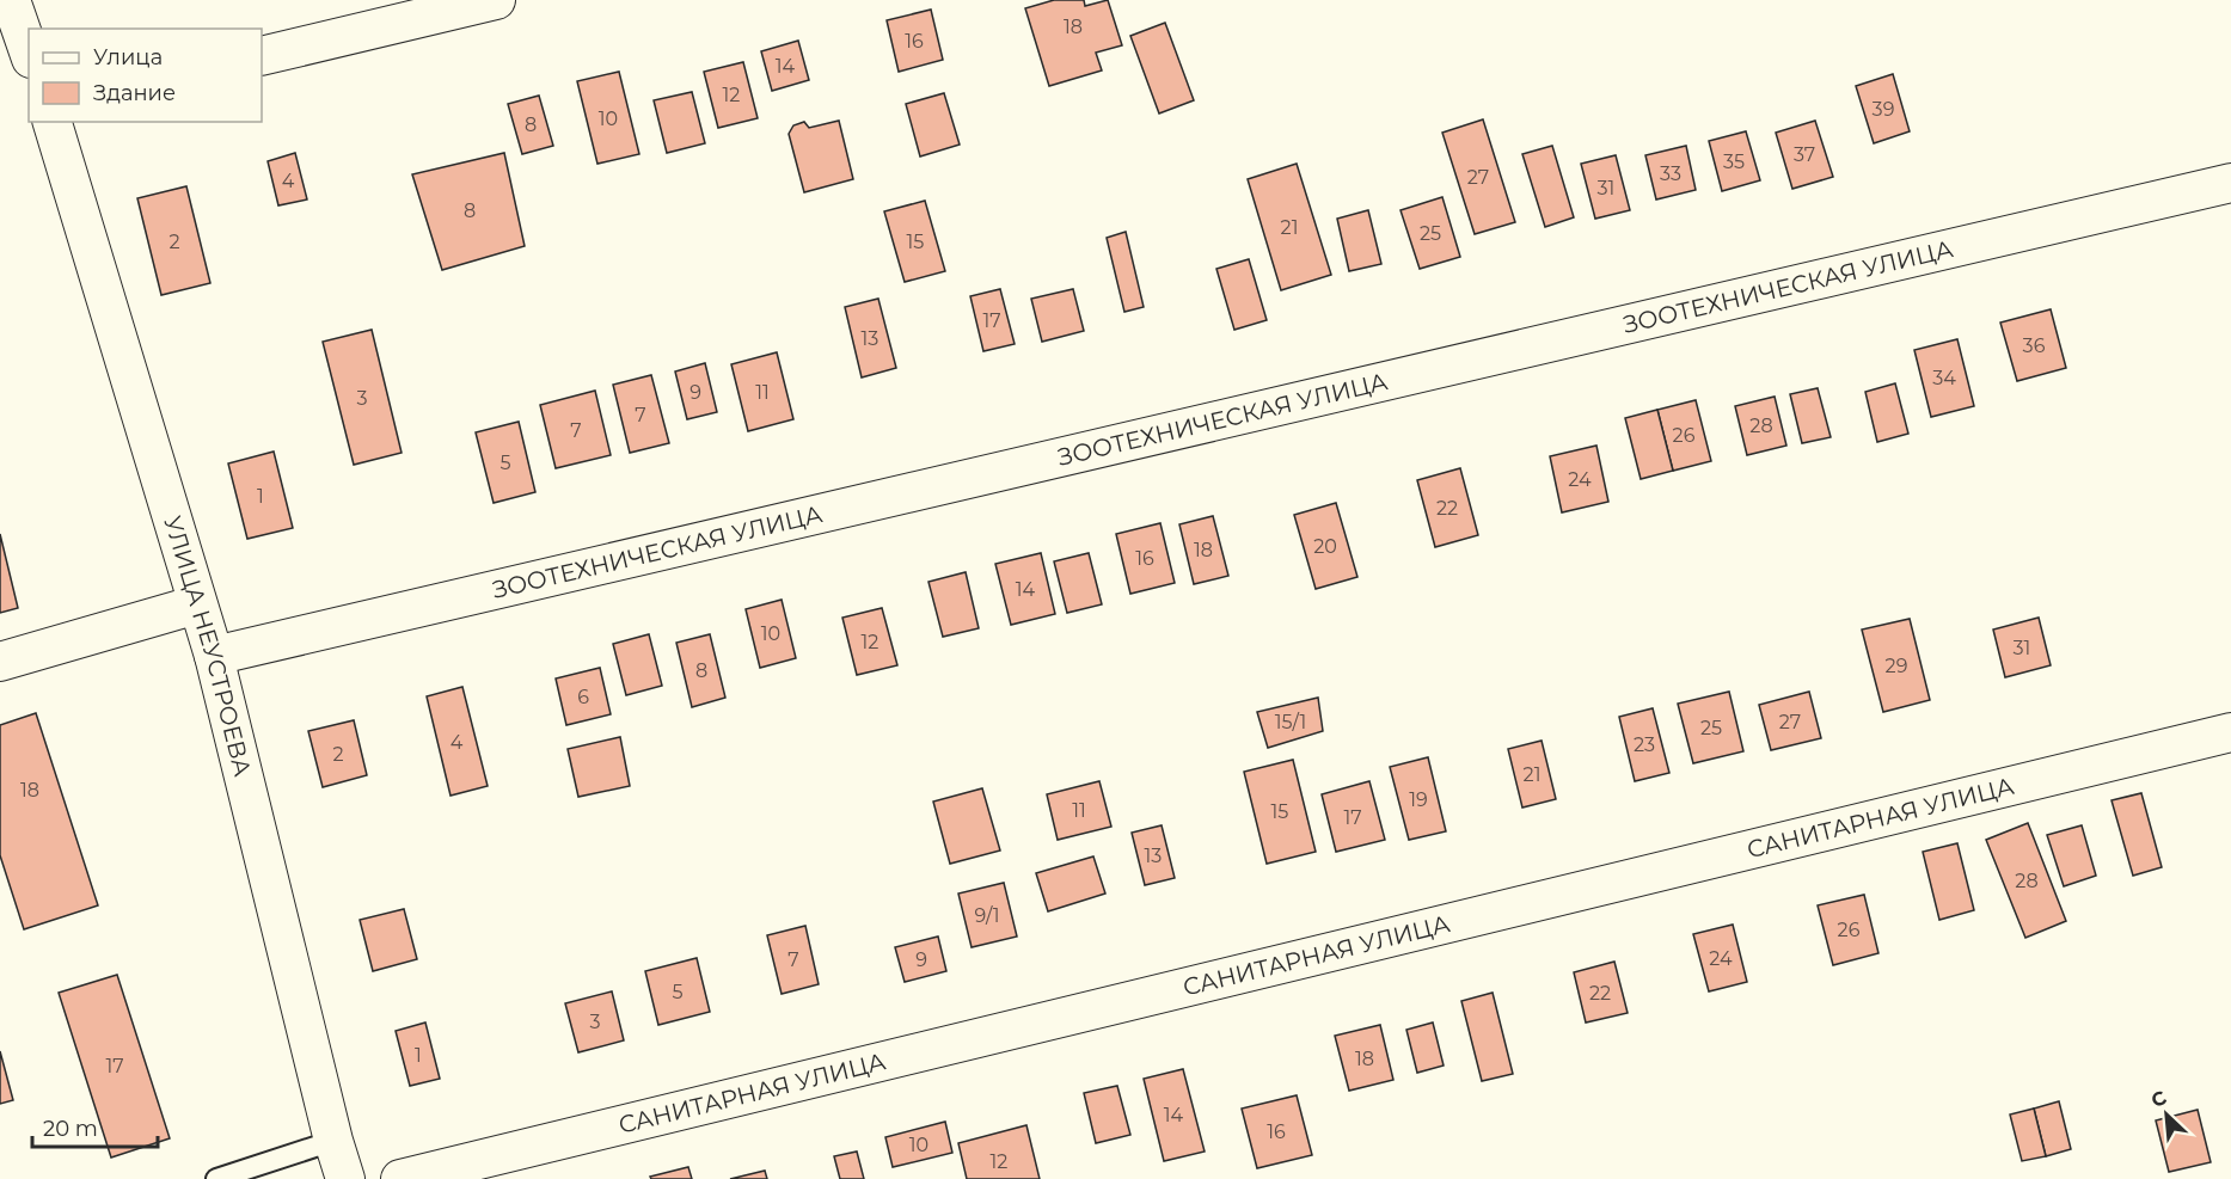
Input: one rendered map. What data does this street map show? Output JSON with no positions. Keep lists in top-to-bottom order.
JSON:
{
  "streets": {
    "street": ["ЗООТЕХНИЧЕСКАЯ УЛИЦА", "УЛИЦА НЕУСТРОЕВА", "САНИТАРНАЯ УЛИЦА"]
  },
  "crossings": [
    ["ЗООТЕХНИЧЕСКАЯ УЛИЦА", "УЛИЦА НЕУСТРОЕВА"]
  ],
  "house_numbers": [
    "18",
    "16",
    "14",
    "12",
    "39",
    "10",
    "8",
    "37",
    "35",
    "33",
    "27",
    "4",
    "31",
    "8",
    "21",
    "25",
    "2",
    "15",
    "17",
    "13",
    "36",
    "34",
    "9",
    "11",
    "3",
    "7",
    "28",
    "7",
    "26",
    "5",
    "24",
    "1",
    "22",
    "20",
    "18",
    "16",
    "14",
    "10",
    "12",
    "31",
    "29",
    "8",
    "6",
    "15/1",
    "27",
    "25",
    "4",
    "23",
    "2",
    "21",
    "18",
    "19",
    "11",
    "15",
    "17",
    "13",
    "28",
    "9/1",
    "26",
    "24",
    "7",
    "9",
    "5",
    "22",
    "3",
    "1",
    "18",
    "17",
    "14",
    "16",
    "10",
    "12"
  ],
  "legend": ["Улица", "Здание"],
  "scale_bar": "20 m",
  "north": "top left"
}
